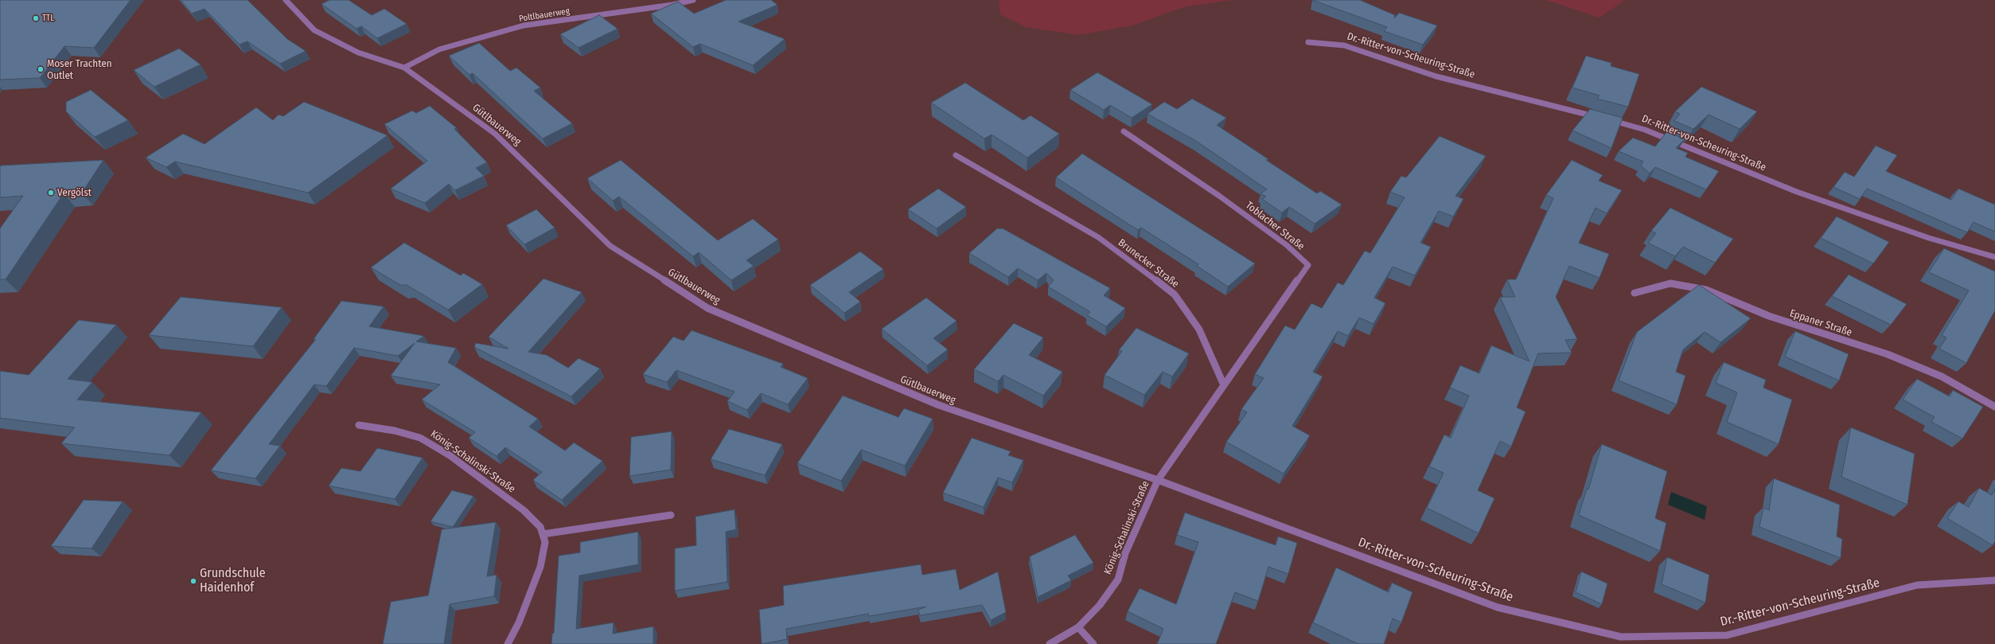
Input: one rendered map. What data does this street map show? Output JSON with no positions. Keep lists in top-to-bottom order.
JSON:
{
  "streets": {
    "street": [
      "Poltlbauerweg",
      "Dr.-Ritter-von-Scheuring-Straße",
      "Gütlbauerweg",
      "Toblacher Straße",
      "Brunecker Straße",
      "Eppaner Straße",
      "König-Schalinski-Straße"
    ]
  },
  "crossings": [
    ["Poltlbauerweg", "Gütlbauerweg"],
    ["Dr.-Ritter-von-Scheuring-Straße", "Gütlbauerweg"],
    ["Dr.-Ritter-von-Scheuring-Straße", "König-Schalinski-Straße"],
    ["Gütlbauerweg", "König-Schalinski-Straße"],
    ["Toblacher Straße", "Brunecker Straße"]
  ],
  "places": [
    "TTL",
    "Moser Trachten Outlet",
    "Vergölst",
    "Grundschule Haidenhof"
  ]
}
